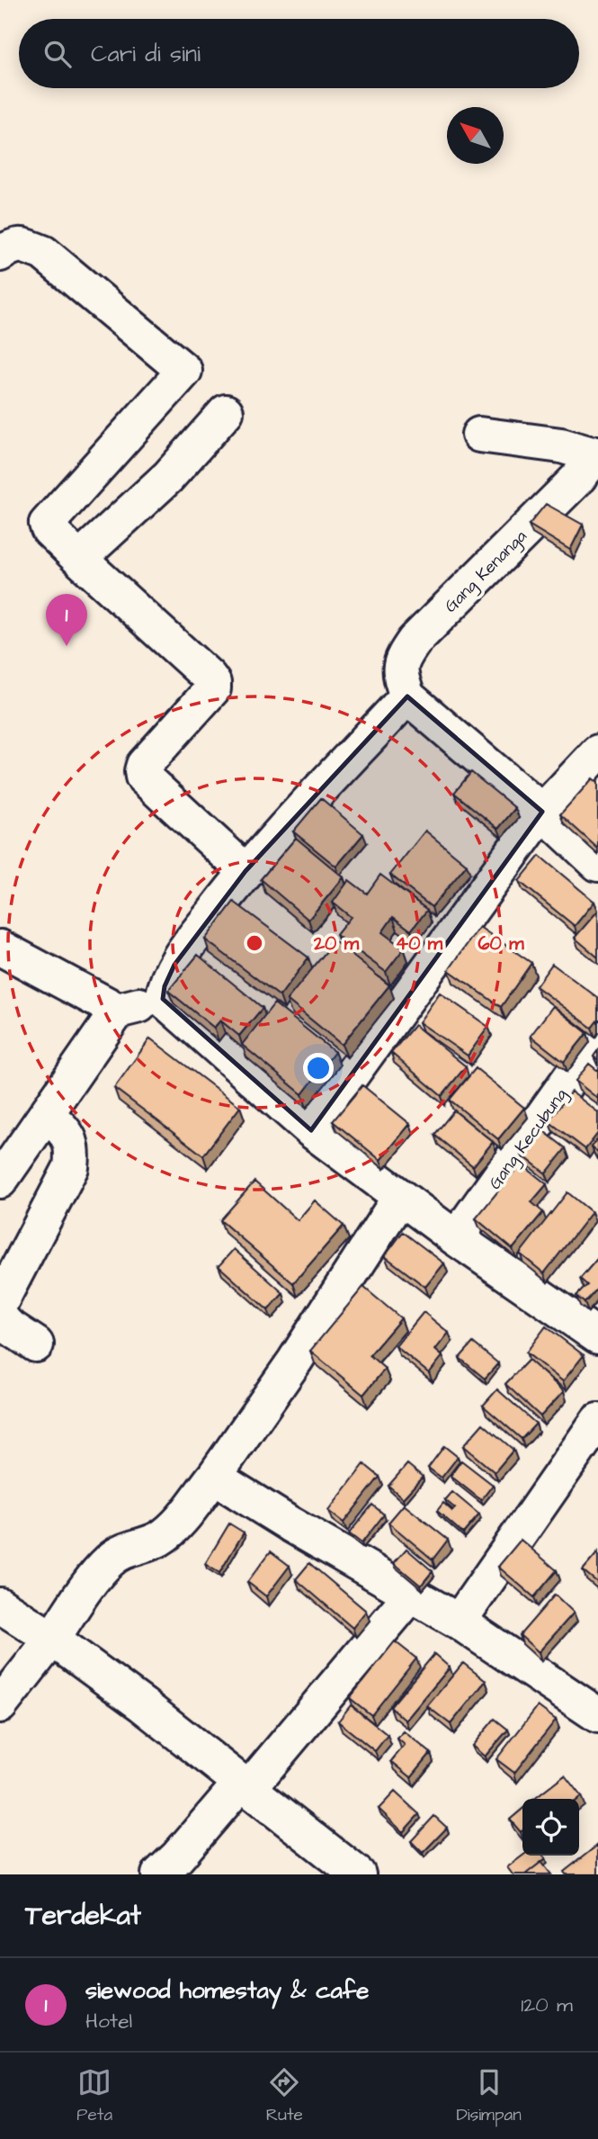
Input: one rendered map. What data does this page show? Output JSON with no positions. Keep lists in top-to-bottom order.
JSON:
{
  "streets": {
    "street": ["Gang Kenanga", "Gang Kecubung"]
  },
  "north": "top left",
  "page": {
    "search": "Cari di sini",
    "pins": "1",
    "heading": "Terdekat",
    "list": [
      {
        "mark": "1",
        "name": "siewood homestay & cafe",
        "note": "Hotel",
        "value": "120 m"
      }
    ],
    "nav": ["Peta", "Rute", "Disimpan"]
  },
  "rings": ["20 m", "40 m", "60 m"]
}
